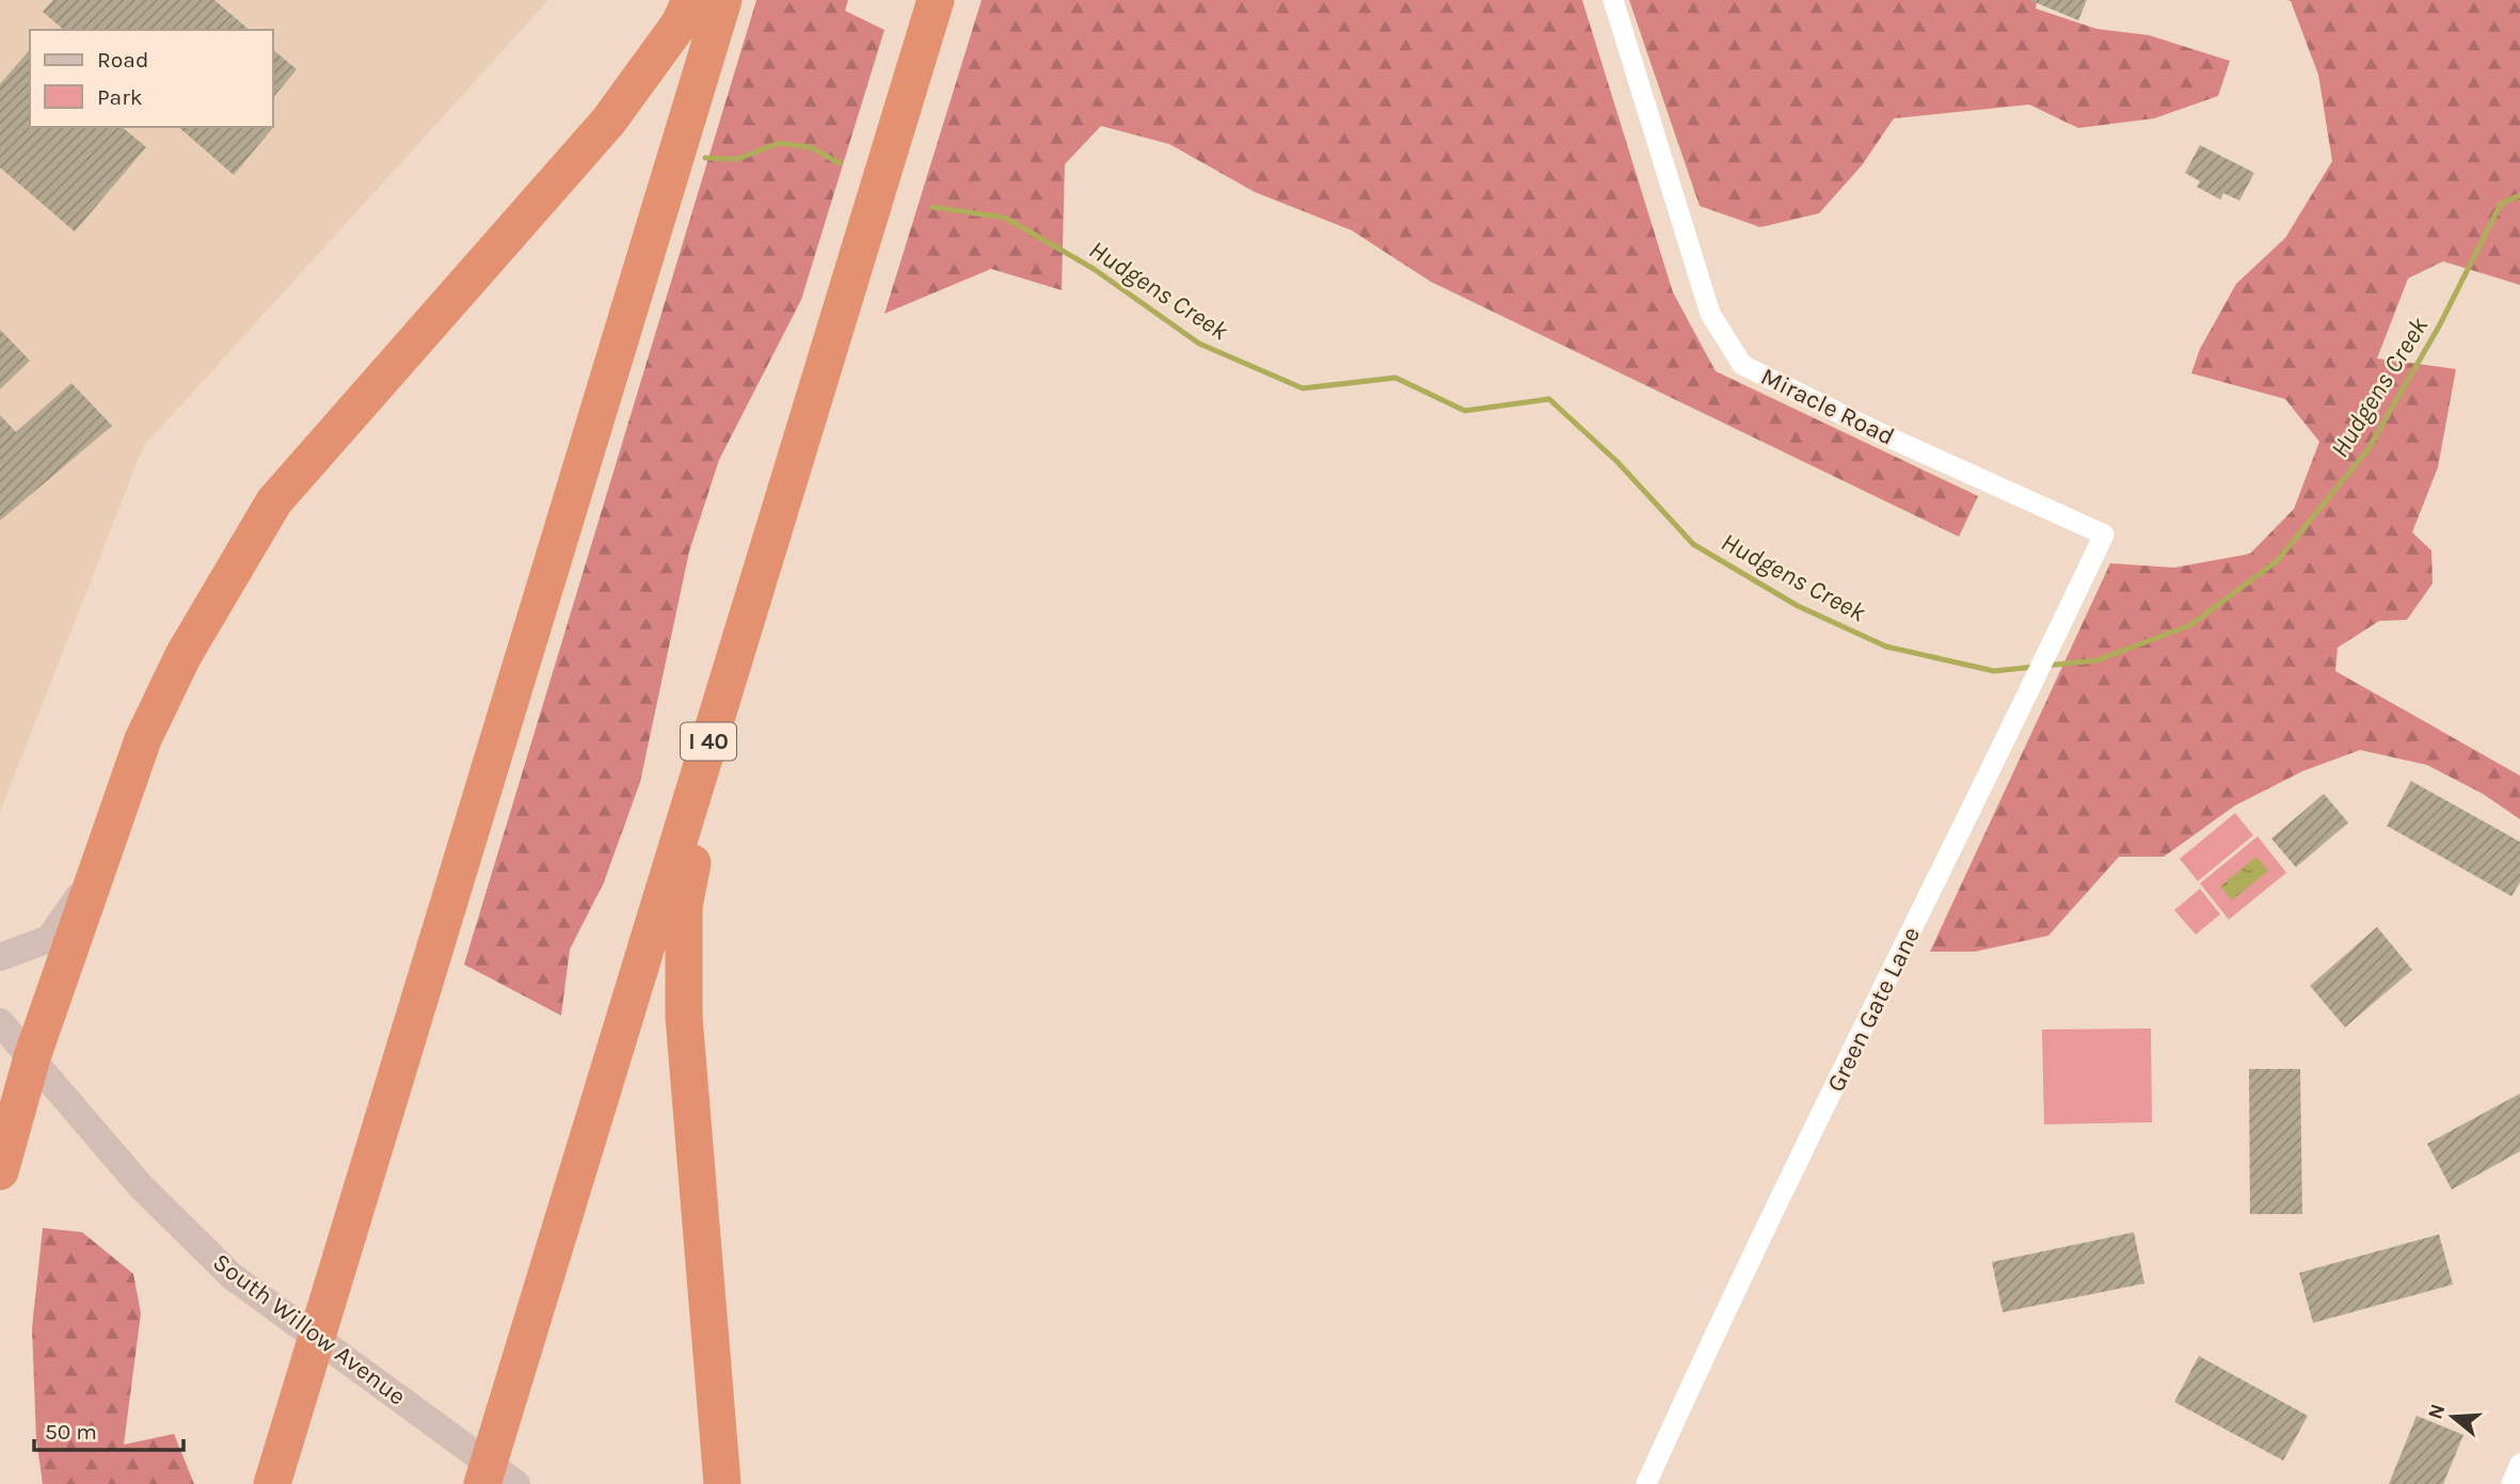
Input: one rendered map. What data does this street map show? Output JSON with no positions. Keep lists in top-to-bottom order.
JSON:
{
  "streets": {
    "highway": ["I 40"],
    "main road": ["South Willow Avenue"],
    "street": ["Miracle Road", "Green Gate Lane"]
  },
  "crossings": [
    ["Miracle Road", "Green Gate Lane"]
  ],
  "water": ["Hudgens Creek"],
  "legend": ["Road", "Park"],
  "scale_bar": "50 m",
  "north": "left"
}
